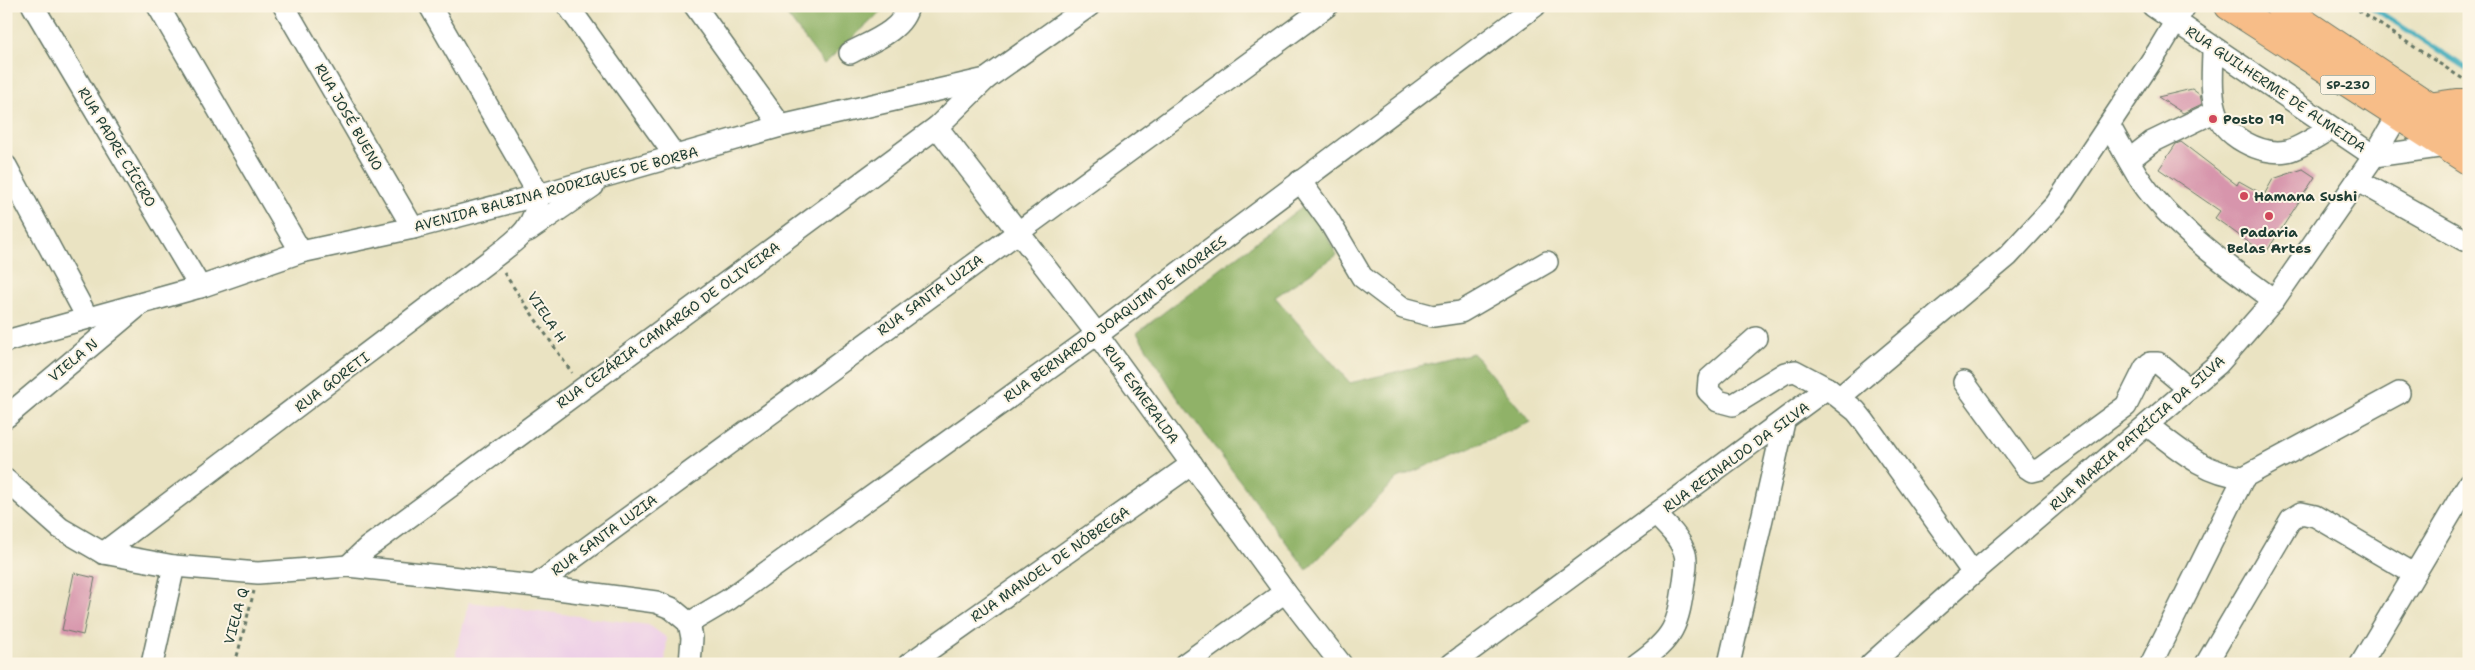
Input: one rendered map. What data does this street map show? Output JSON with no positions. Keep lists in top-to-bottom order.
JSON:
{
  "streets": {
    "highway": ["SP-230"],
    "street": [
      "RUA GUILHERME DE ALMEIDA",
      "RUA JOSÉ BUENO",
      "RUA PADRE CÍCERO",
      "AVENIDA BALBINA RODRIGUES DE BORBA",
      "RUA SANTA LUZIA",
      "RUA BERNARDO JOAQUIM DE MORAES",
      "RUA CEZÁRIA CAMARGO DE OLIVEIRA",
      "VIELA N",
      "RUA GORETI",
      "RUA ESMERALDA",
      "RUA MARIA PATRÍCIA DA SILVA",
      "RUA REINALDO DA SILVA",
      "RUA MANOEL DE NÓBREGA"
    ],
    "path": ["VIELA H", "VIELA Q"]
  },
  "crossings": [
    ["SP-230", "RUA MARIA PATRÍCIA DA SILVA"],
    ["RUA GUILHERME DE ALMEIDA", "RUA MARIA PATRÍCIA DA SILVA"],
    ["RUA GUILHERME DE ALMEIDA", "RUA REINALDO DA SILVA"],
    ["RUA JOSÉ BUENO", "AVENIDA BALBINA RODRIGUES DE BORBA"],
    ["RUA PADRE CÍCERO", "AVENIDA BALBINA RODRIGUES DE BORBA"],
    ["AVENIDA BALBINA RODRIGUES DE BORBA", "RUA CEZÁRIA CAMARGO DE OLIVEIRA"],
    ["AVENIDA BALBINA RODRIGUES DE BORBA", "VIELA N"],
    ["AVENIDA BALBINA RODRIGUES DE BORBA", "RUA GORETI"],
    ["RUA SANTA LUZIA", "RUA ESMERALDA"],
    ["VIELA H", "RUA CEZÁRIA CAMARGO DE OLIVEIRA"],
    ["VIELA H", "RUA GORETI"],
    ["RUA BERNARDO JOAQUIM DE MORAES", "RUA ESMERALDA"],
    ["RUA CEZÁRIA CAMARGO DE OLIVEIRA", "RUA ESMERALDA"],
    ["RUA ESMERALDA", "RUA MANOEL DE NÓBREGA"]
  ],
  "places": ["Posto 19", "Hamana Sushi", "Padaria Belas Artes"]
}
